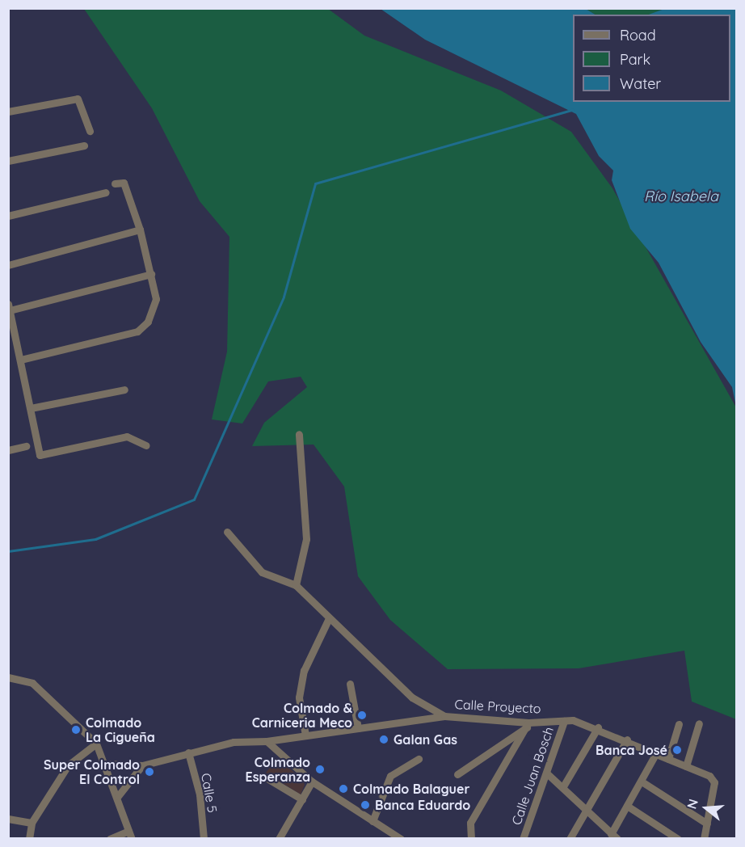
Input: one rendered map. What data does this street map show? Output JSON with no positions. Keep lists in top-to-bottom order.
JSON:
{
  "streets": {
    "street": ["Calle Proyecto", "Calle Juan Bosch", "Calle 5"]
  },
  "crossings": [
    ["Calle Proyecto", "Calle Juan Bosch"],
    ["Calle Proyecto", "Calle 5"]
  ],
  "water": ["Río Isabela"],
  "places": [
    "Colmado & Carniceria Meco",
    "Colmado La Cigueña",
    "Galan Gas",
    "Banca José",
    "Colmado Esperanza",
    "Super Colmado El Control",
    "Colmado Balaguer",
    "Banca Eduardo"
  ],
  "legend": ["Road", "Park", "Water"],
  "north": "left"
}
